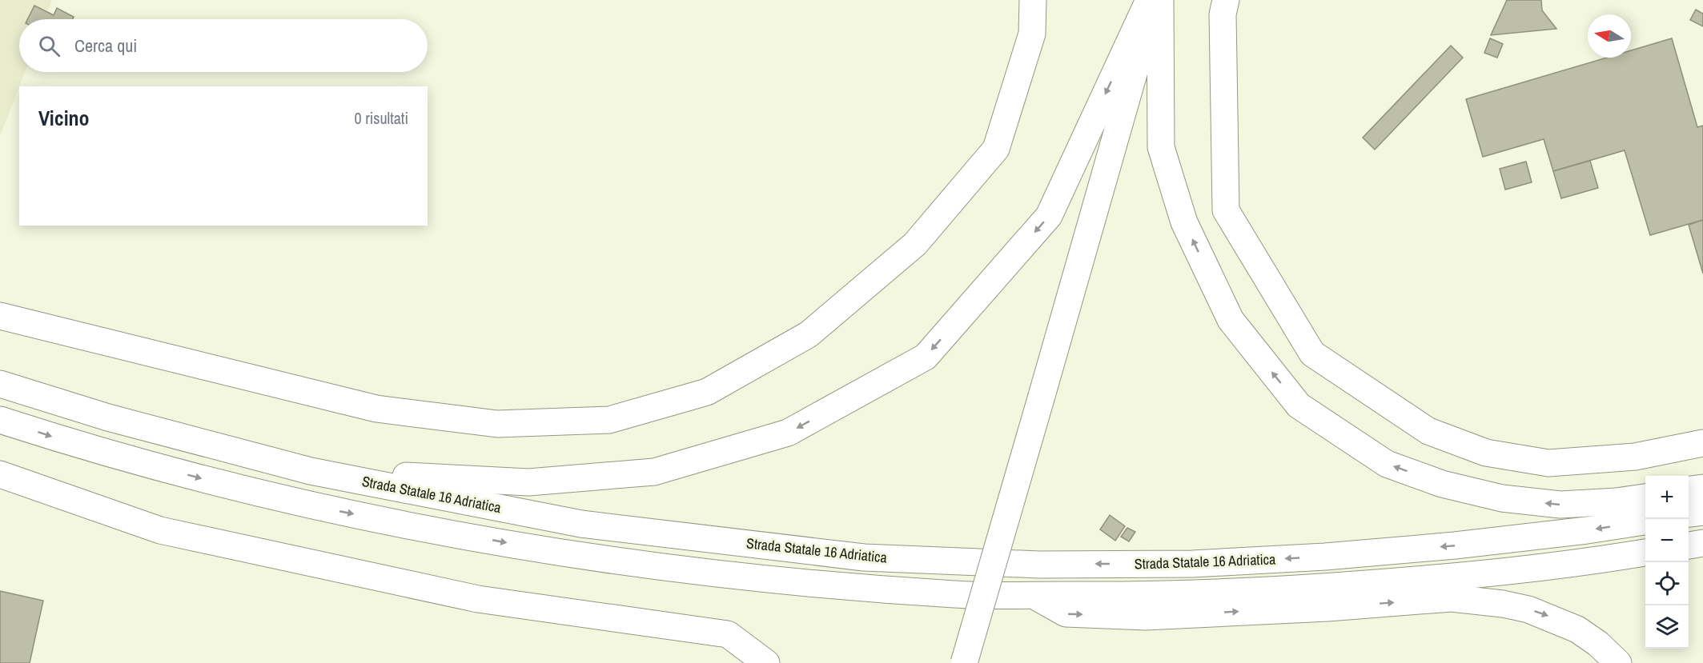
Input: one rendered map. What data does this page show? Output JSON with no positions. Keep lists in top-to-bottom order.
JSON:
{
  "streets": {
    "main road": ["Strada Statale 16 Adriatica"]
  },
  "north": "left",
  "page": {
    "search": "Cerca qui",
    "heading": ["Vicino", "0 risultati"],
    "map_buttons": ["+", "−"]
  }
}
